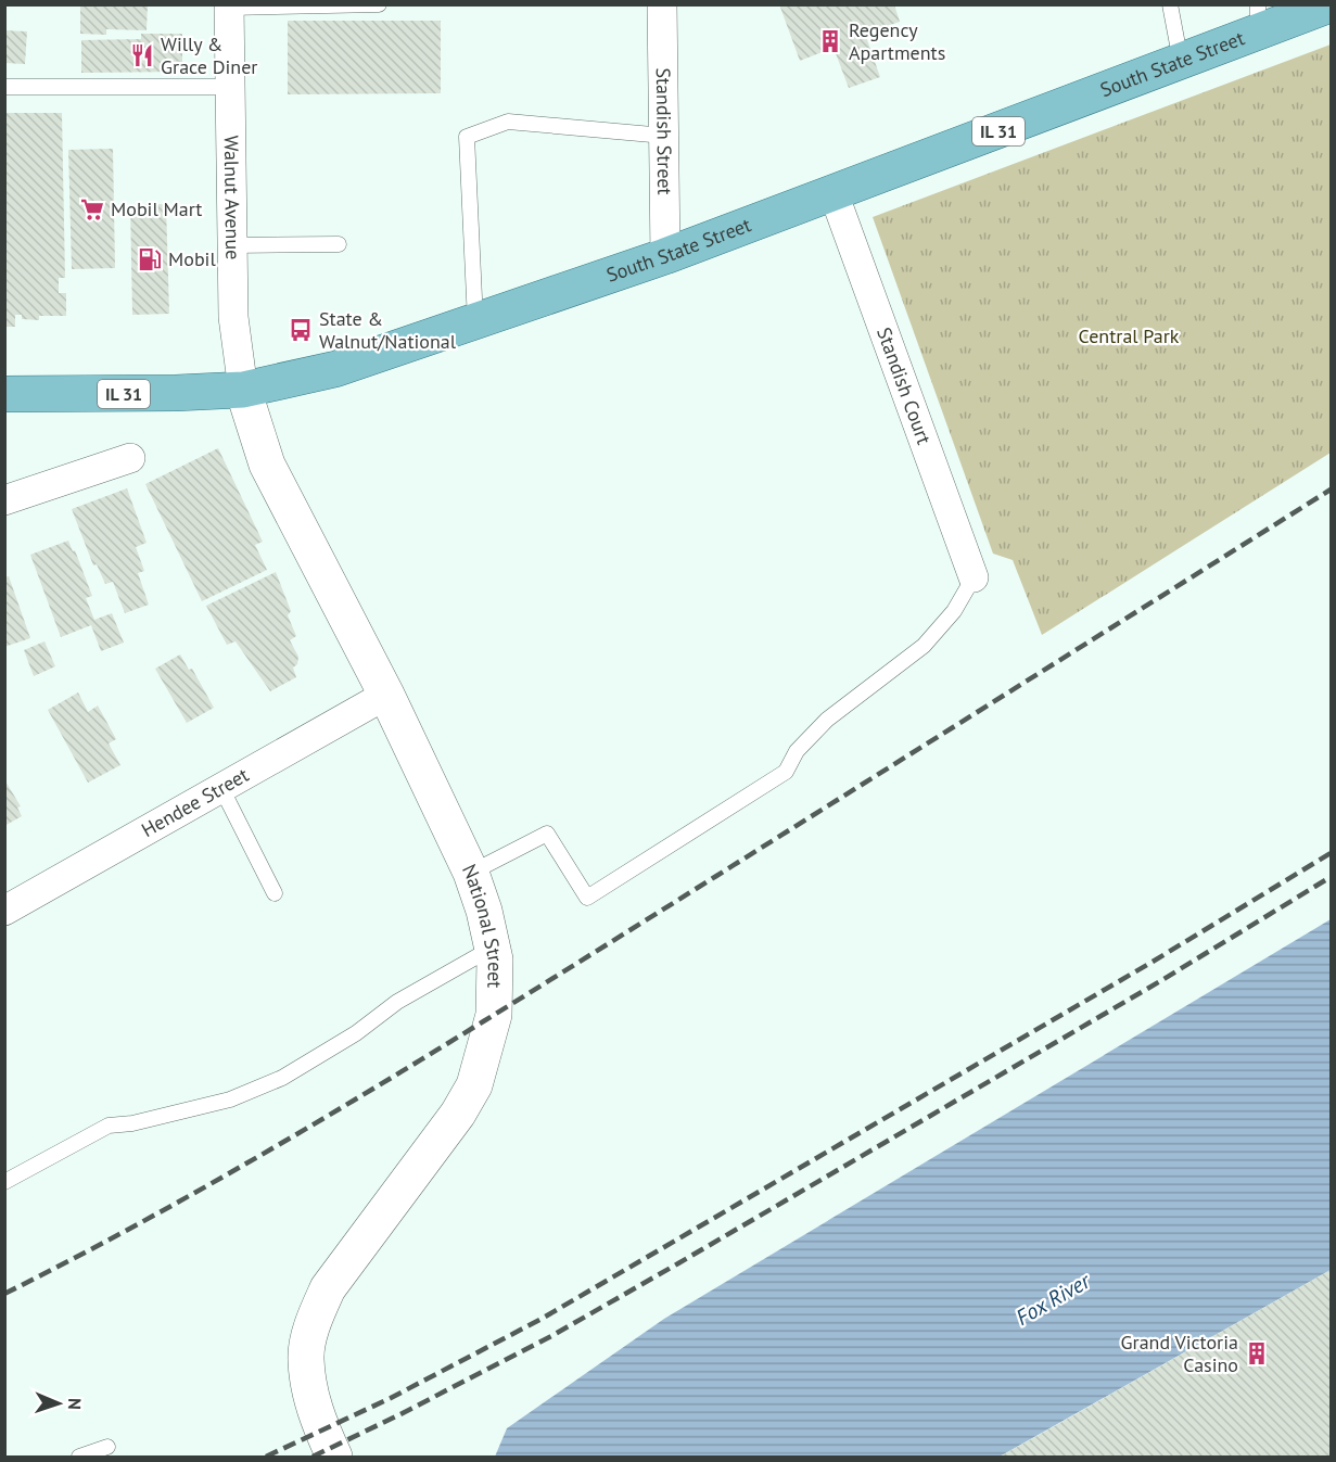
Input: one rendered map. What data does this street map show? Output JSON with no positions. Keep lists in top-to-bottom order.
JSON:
{
  "streets": {
    "main road": ["South State Street", "IL 31"],
    "street": [
      "Standish Street",
      "Walnut Avenue",
      "Standish Court",
      "Hendee Street",
      "National Street"
    ]
  },
  "crossings": [
    ["South State Street", "Standish Street"],
    ["South State Street", "Walnut Avenue"],
    ["South State Street", "Standish Court"],
    ["South State Street", "National Street"],
    ["Walnut Avenue", "National Street"],
    ["Hendee Street", "National Street"]
  ],
  "water": ["Fox River"],
  "parks": ["Central Park"],
  "places": {
    "building": ["Regency Apartments", "Grand Victoria Casino"],
    "restaurant": ["Willy & Grace Diner"],
    "supermarket": ["Mobil Mart"],
    "fuel station": ["Mobil"],
    "bus stop": ["State & Walnut/National"]
  },
  "north": "right"
}
